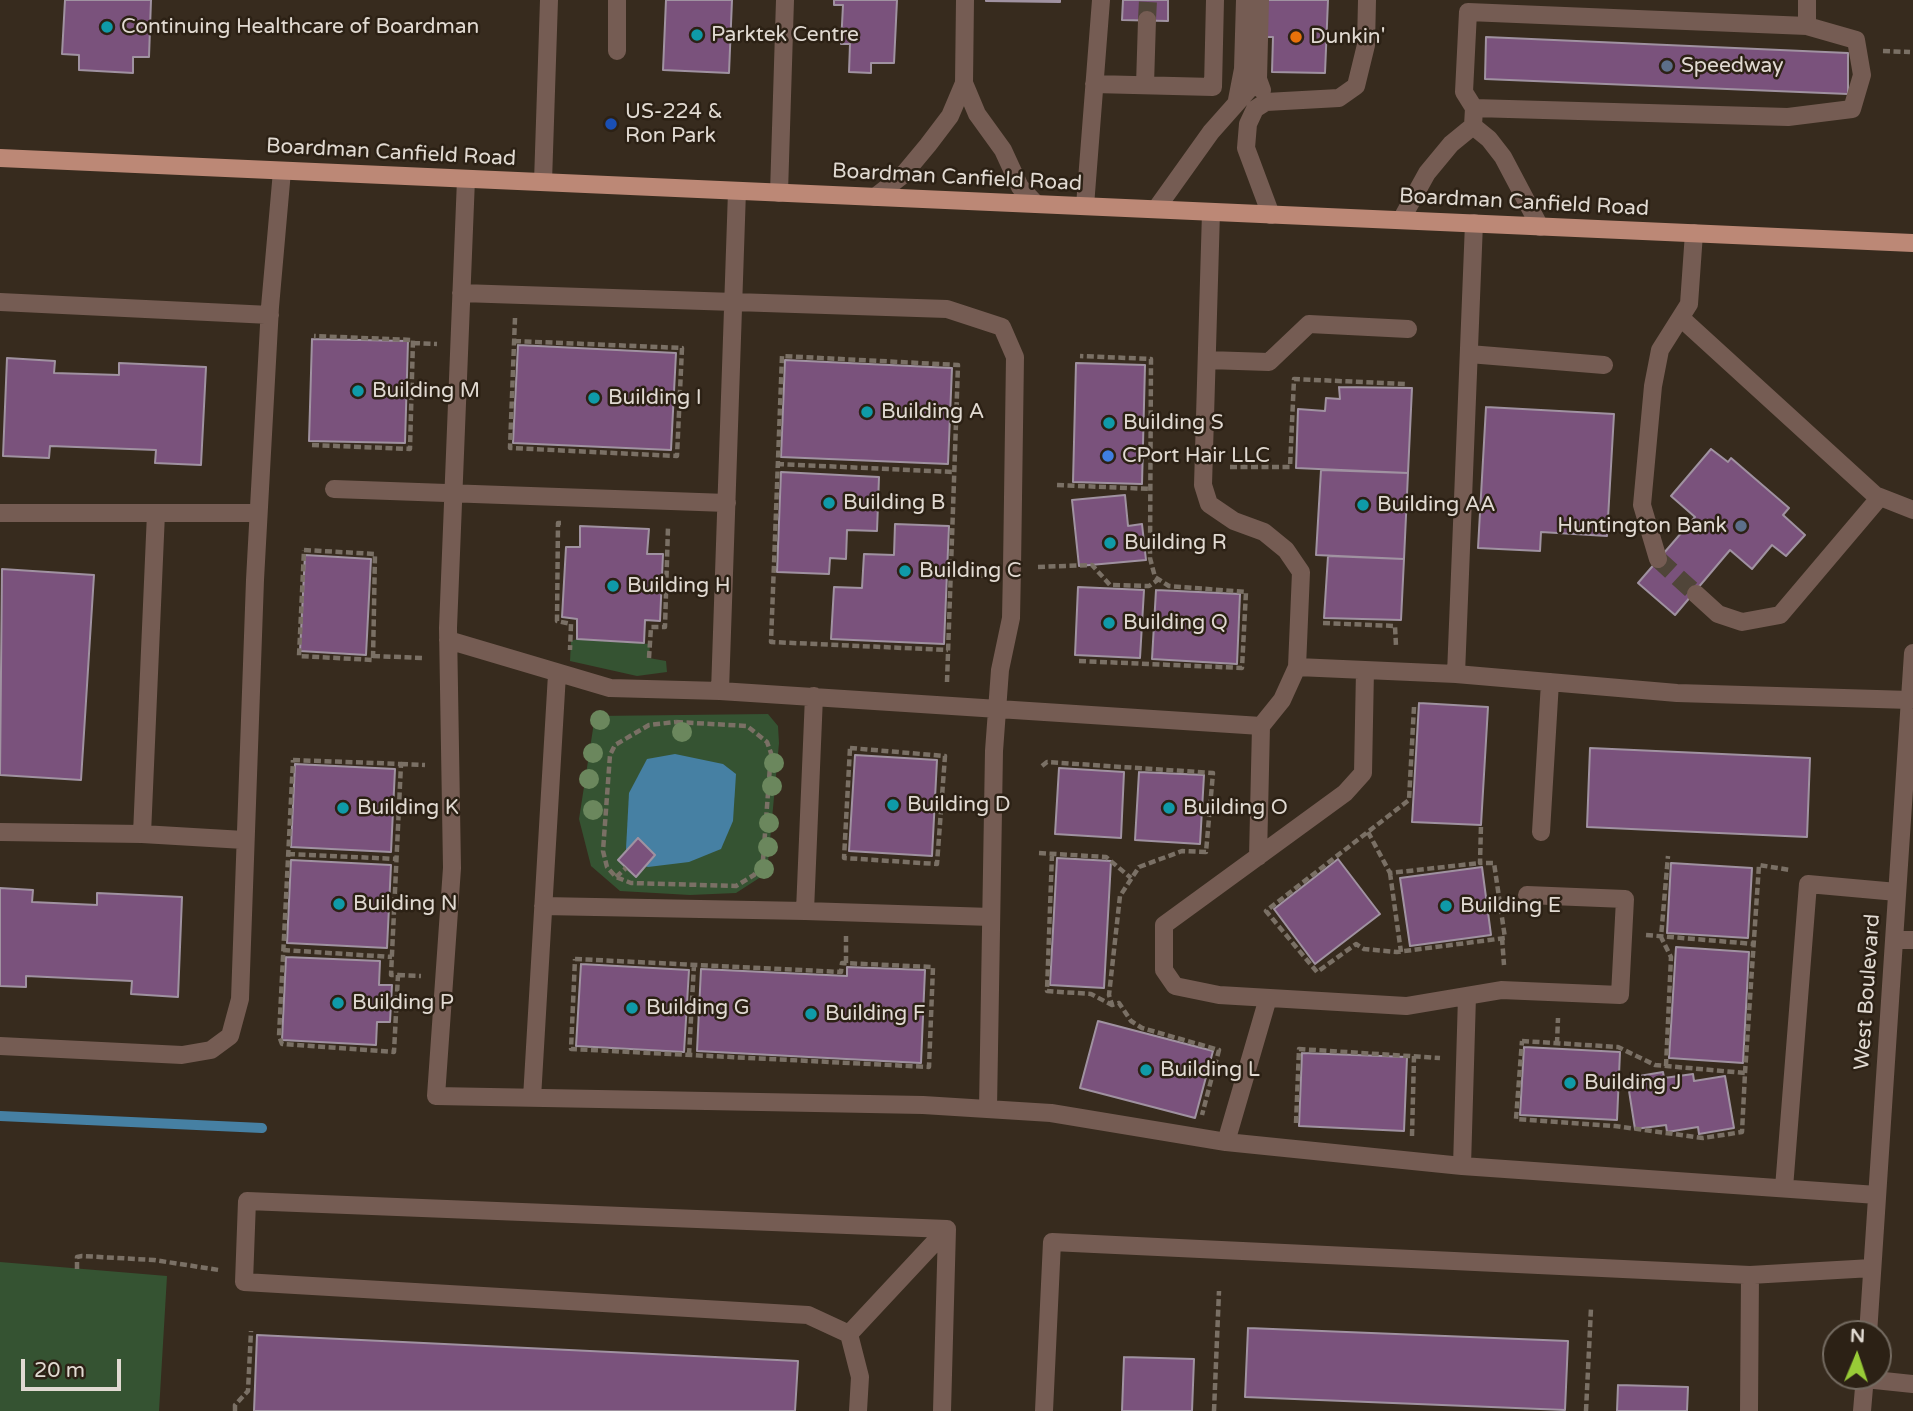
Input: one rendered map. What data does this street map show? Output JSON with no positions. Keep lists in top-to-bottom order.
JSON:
{
  "streets": {
    "main road": ["Boardman Canfield Road"],
    "street": ["West Boulevard"]
  },
  "places": [
    "Continuing Healthcare of Boardman",
    "Parktek Centre",
    "Dunkin'",
    "Speedway",
    "US-224 & Ron Park",
    "Building M",
    "Building I",
    "Building A",
    "Building S",
    "CPort Hair LLC",
    "Building B",
    "Building AA",
    "Huntington Bank",
    "Building R",
    "Building C",
    "Building H",
    "Building Q",
    "Building D",
    "Building K",
    "Building O",
    "Building N",
    "Building E",
    "Building P",
    "Building G",
    "Building F",
    "Building L",
    "Building J"
  ],
  "scale_bar": "20 m",
  "north": "top"
}
